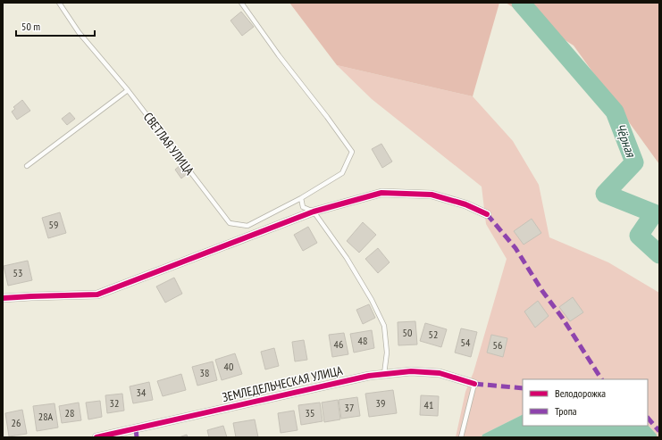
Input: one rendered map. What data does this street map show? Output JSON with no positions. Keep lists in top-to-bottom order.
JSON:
{
  "streets": {
    "street": ["ЗЕМЛЕДЕЛЬЧЕСКАЯ УЛИЦА"],
    "lane": ["СВЕТЛАЯ УЛИЦА"]
  },
  "water": ["Чёрная"],
  "house_numbers": [
    "59",
    "53",
    "50",
    "52",
    "48",
    "54",
    "46",
    "56",
    "40",
    "38",
    "34",
    "32",
    "39",
    "41",
    "37",
    "28",
    "35",
    "28А",
    "26"
  ],
  "legend": ["Велодорожка", "Тропа"],
  "scale_bar": "50 m"
}
